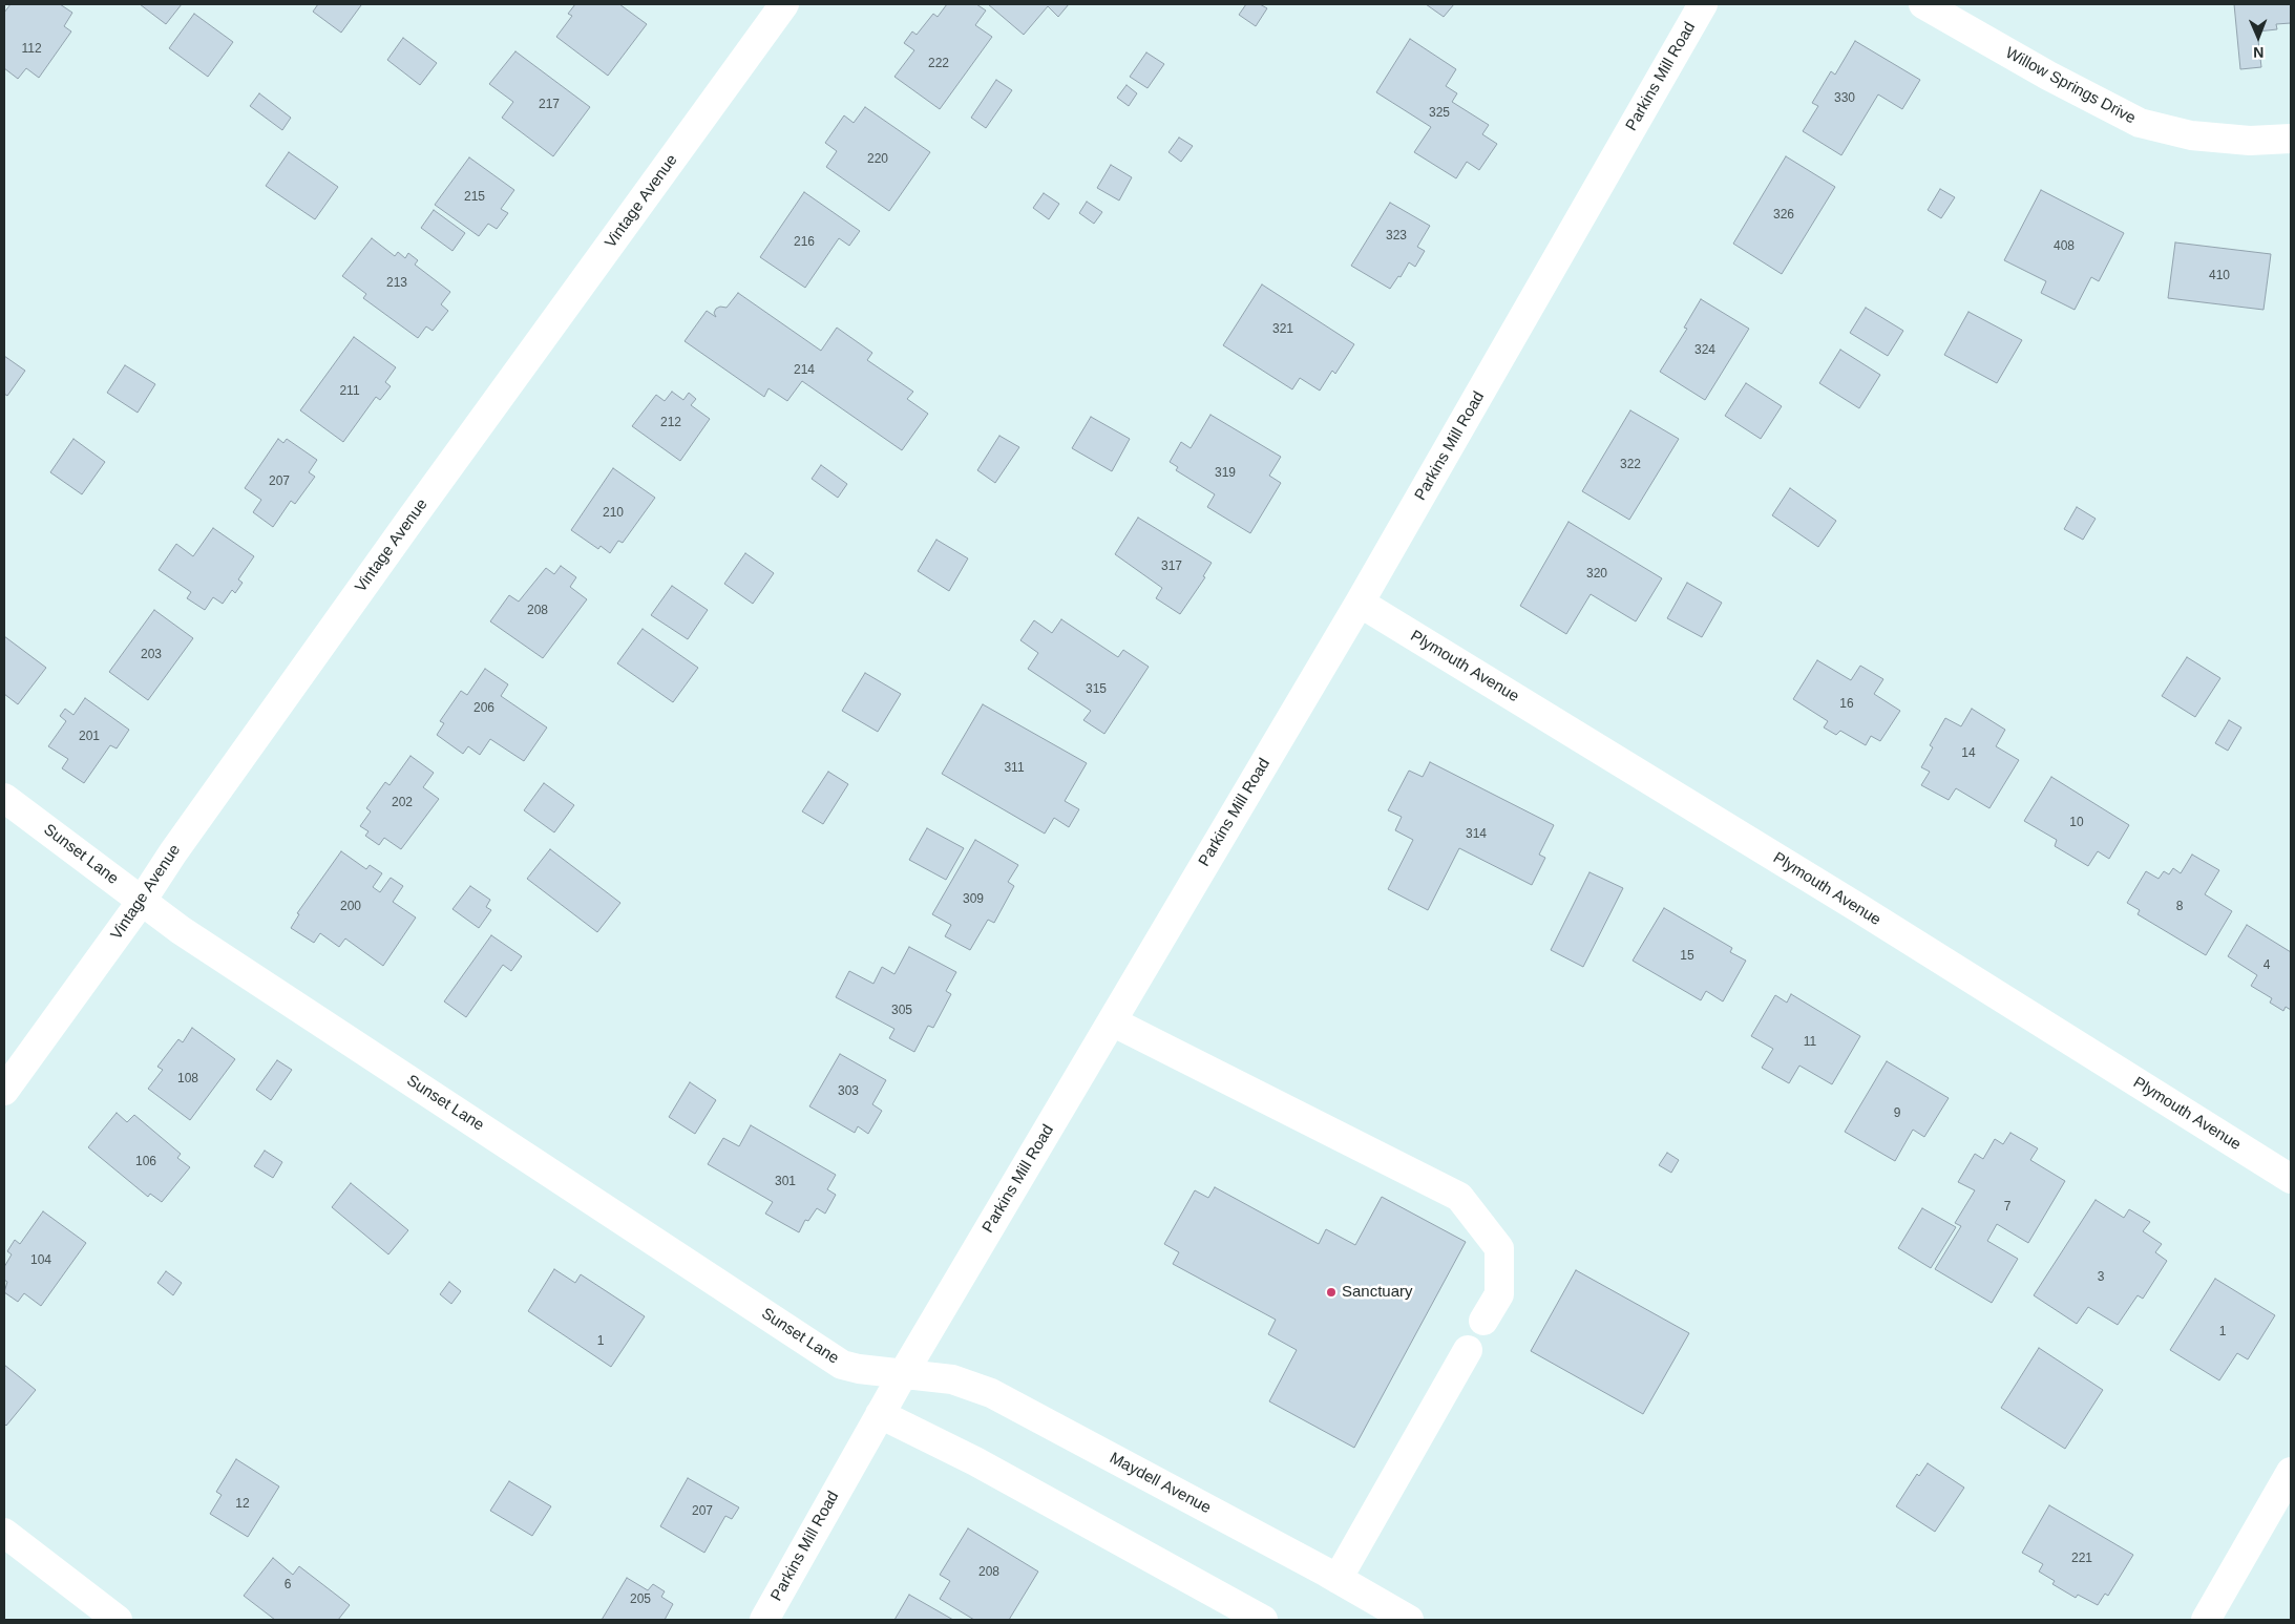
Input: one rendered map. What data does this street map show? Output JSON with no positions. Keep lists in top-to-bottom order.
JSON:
{
  "streets": {
    "street": [
      "Parkins Mill Road",
      "Willow Springs Drive",
      "Vintage Avenue",
      "Plymouth Avenue",
      "Sunset Lane",
      "Maydell Avenue"
    ]
  },
  "crossings": [
    ["Parkins Mill Road", "Plymouth Avenue"],
    ["Parkins Mill Road", "Sunset Lane"],
    ["Parkins Mill Road", "Maydell Avenue"],
    ["Vintage Avenue", "Sunset Lane"],
    ["Sunset Lane", "Maydell Avenue"]
  ],
  "places": ["Sanctuary"],
  "house_numbers": [
    "112",
    "222",
    "330",
    "217",
    "325",
    "220",
    "215",
    "326",
    "323",
    "216",
    "408",
    "410",
    "213",
    "321",
    "324",
    "214",
    "211",
    "212",
    "322",
    "319",
    "207",
    "210",
    "317",
    "320",
    "208",
    "203",
    "315",
    "16",
    "206",
    "201",
    "14",
    "311",
    "202",
    "10",
    "314",
    "309",
    "200",
    "8",
    "15",
    "4",
    "305",
    "11",
    "108",
    "303",
    "9",
    "106",
    "301",
    "7",
    "104",
    "3",
    "1",
    "1",
    "12",
    "207",
    "221",
    "208",
    "6",
    "205"
  ],
  "north": "bottom"
}
